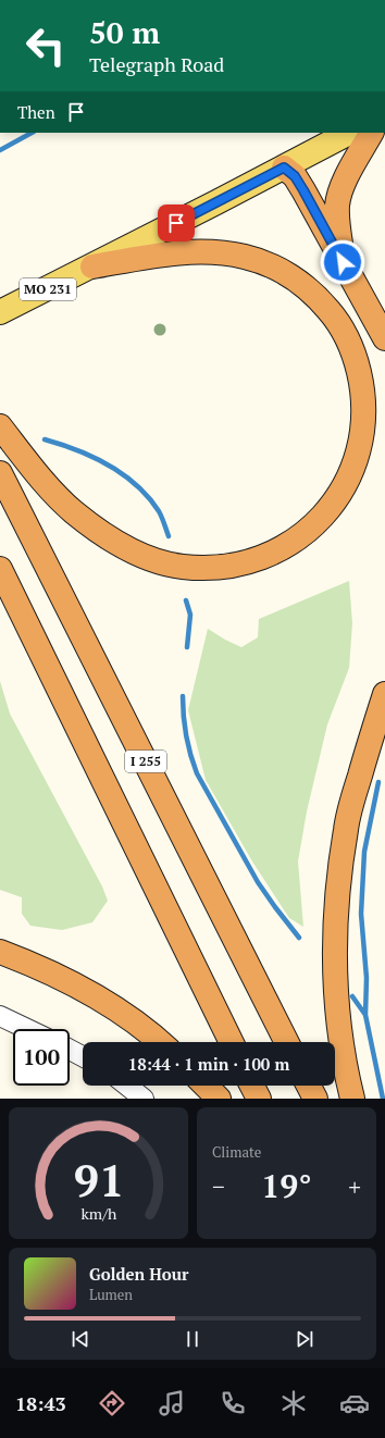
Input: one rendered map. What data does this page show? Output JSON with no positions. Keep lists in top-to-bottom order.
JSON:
{
  "streets": {
    "highway": ["I 255"],
    "main road": ["MO 231"]
  },
  "page": {
    "turn": ["50 m", "Telegraph Road"],
    "then": "Then",
    "limit": "100",
    "trip": "18:44 · 1 min · 100 m",
    "tile": "Climate",
    "heat": ["−", "19°", "+"],
    "song": ["Golden Hour", "Lumen"],
    "tabs": "18:43",
    "gauge": ["91", "km/h"]
  }
}
